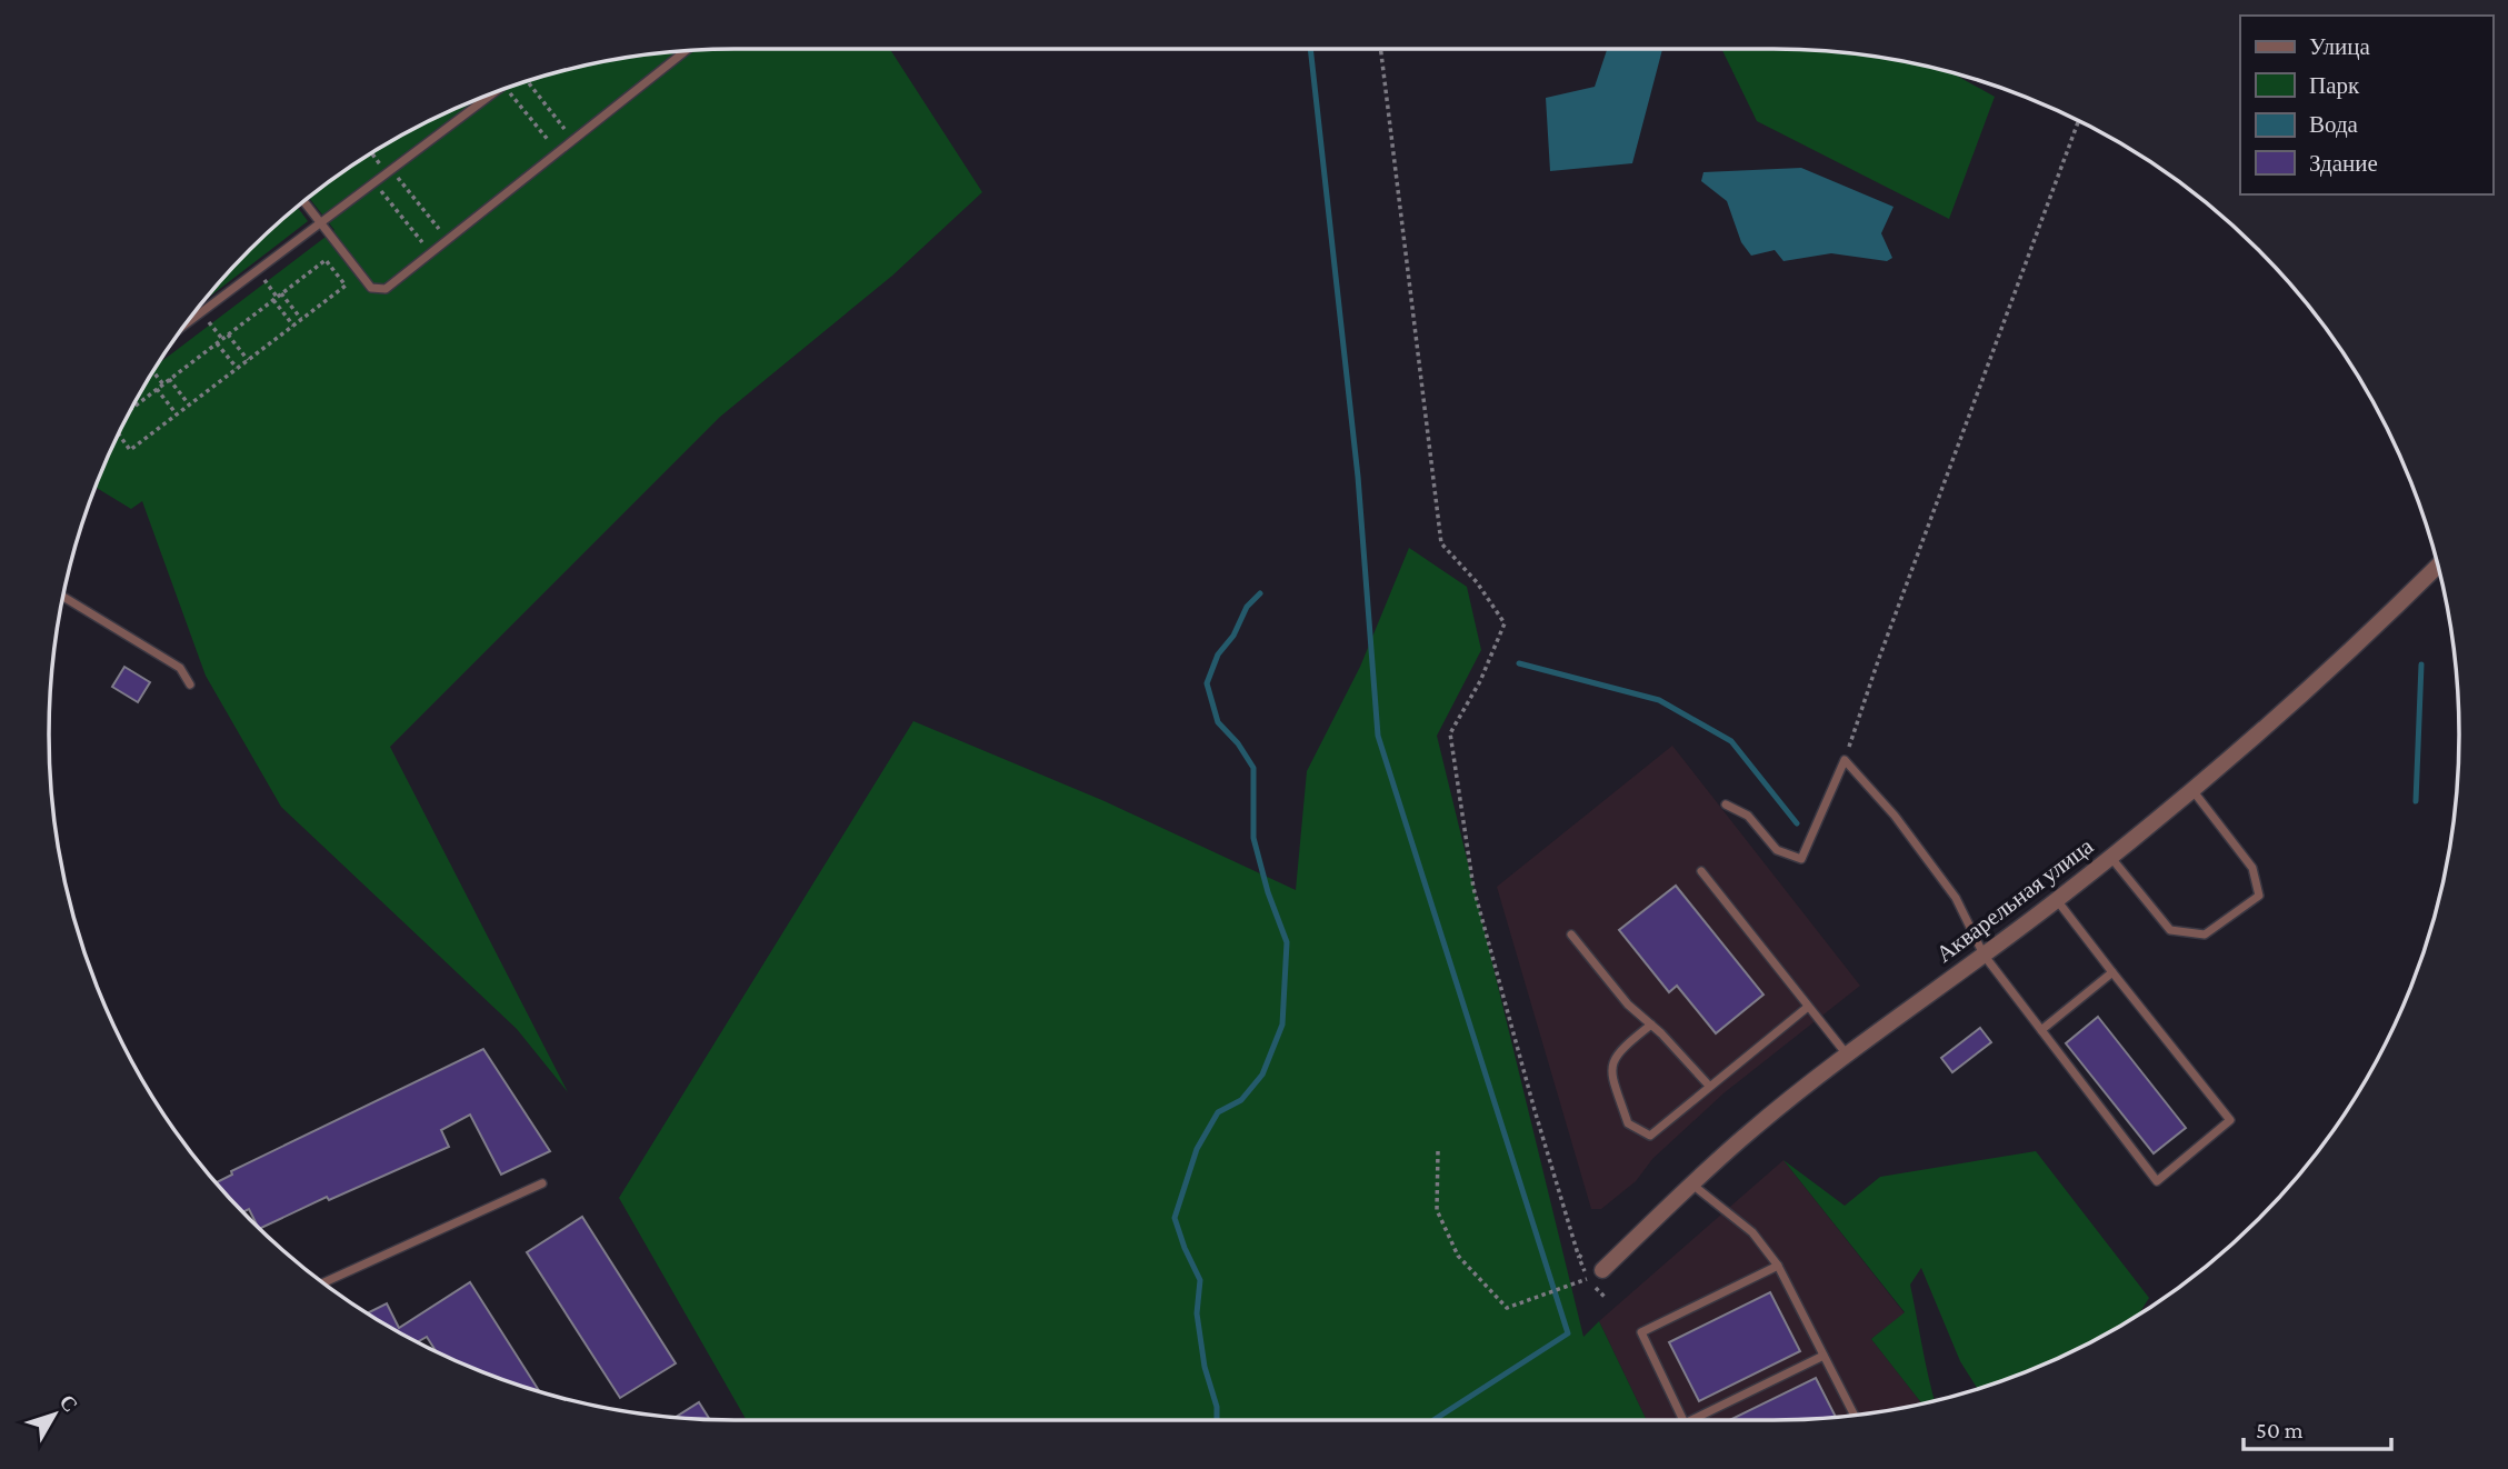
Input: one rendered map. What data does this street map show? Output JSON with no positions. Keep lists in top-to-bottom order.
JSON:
{
  "streets": {
    "street": ["Акварельная улица"]
  },
  "legend": [
    "Улица",
    "Парк",
    "Вода",
    "Здание"
  ],
  "scale_bar": "50 m",
  "north": "top right"
}
